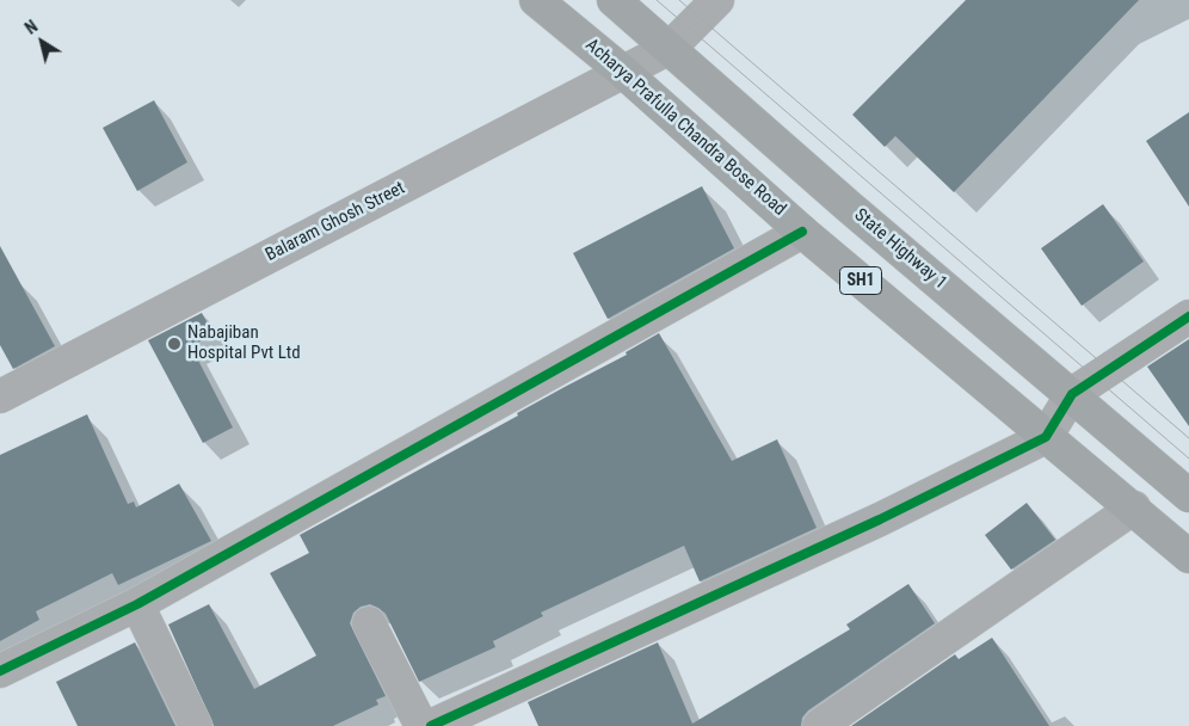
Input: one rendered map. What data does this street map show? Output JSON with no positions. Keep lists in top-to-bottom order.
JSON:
{
  "streets": {
    "main road": ["Acharya Prafulla Chandra Bose Road", "State Highway 1", "SH1"],
    "street": ["Balaram Ghosh Street"]
  },
  "crossings": [
    ["Acharya Prafulla Chandra Bose Road", "Balaram Ghosh Street"],
    ["Balaram Ghosh Street", "State Highway 1"]
  ],
  "places": ["Nabajiban Hospital Pvt Ltd"],
  "north": "top left"
}
